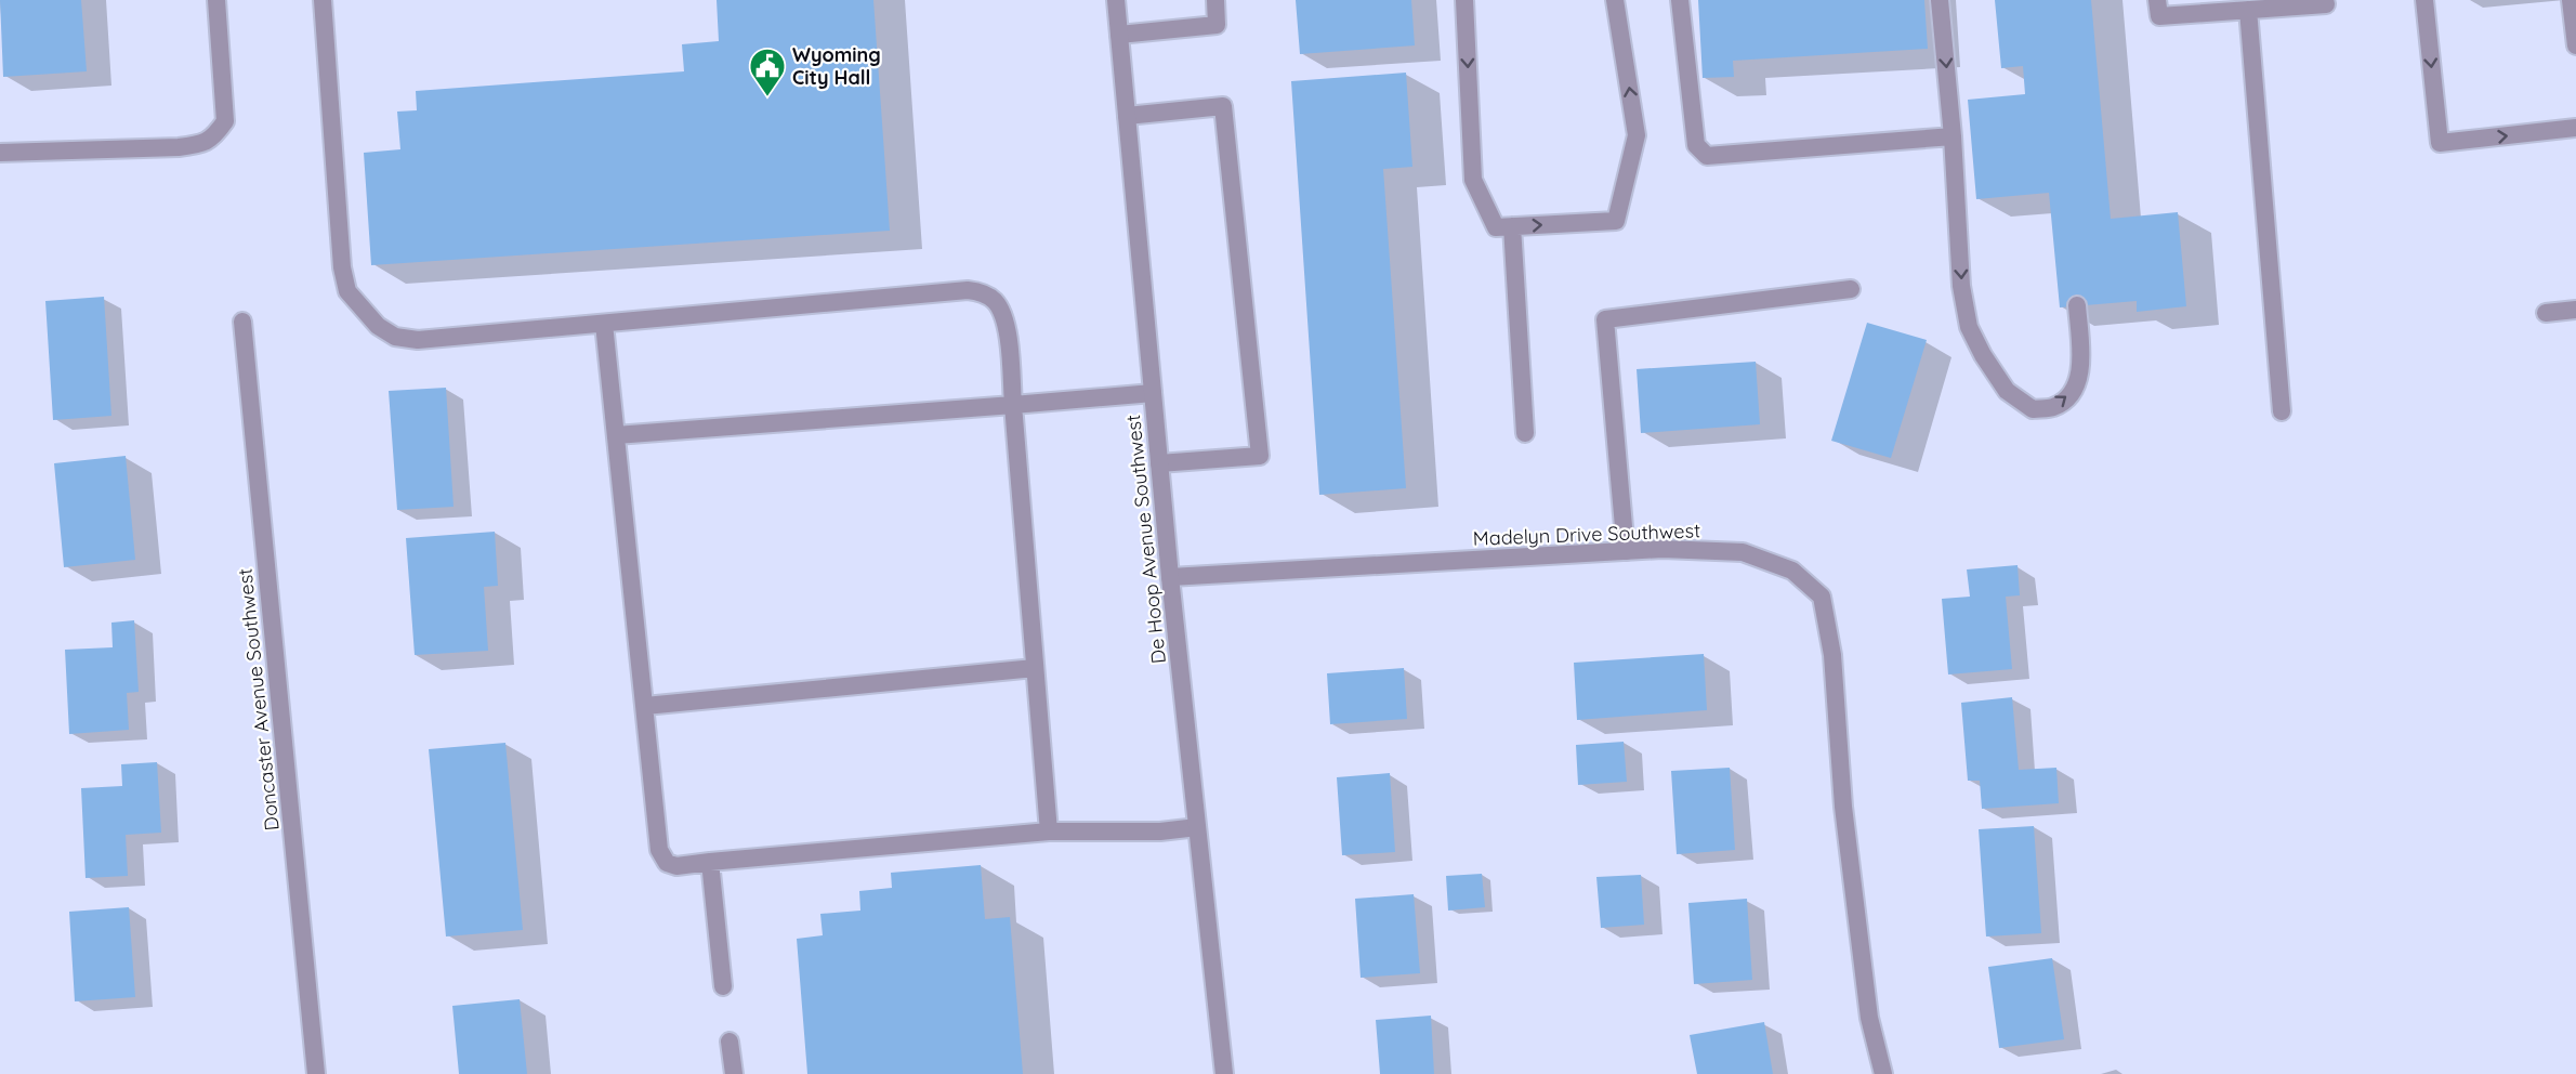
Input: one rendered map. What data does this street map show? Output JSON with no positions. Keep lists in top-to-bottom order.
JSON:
{
  "streets": {
    "street": ["Madelyn Drive Southwest", "De Hoop Avenue Southwest", "Doncaster Avenue Southwest"]
  },
  "crossings": [
    ["Madelyn Drive Southwest", "De Hoop Avenue Southwest"]
  ],
  "places": {
    "public building": ["Wyoming City Hall"]
  }
}
